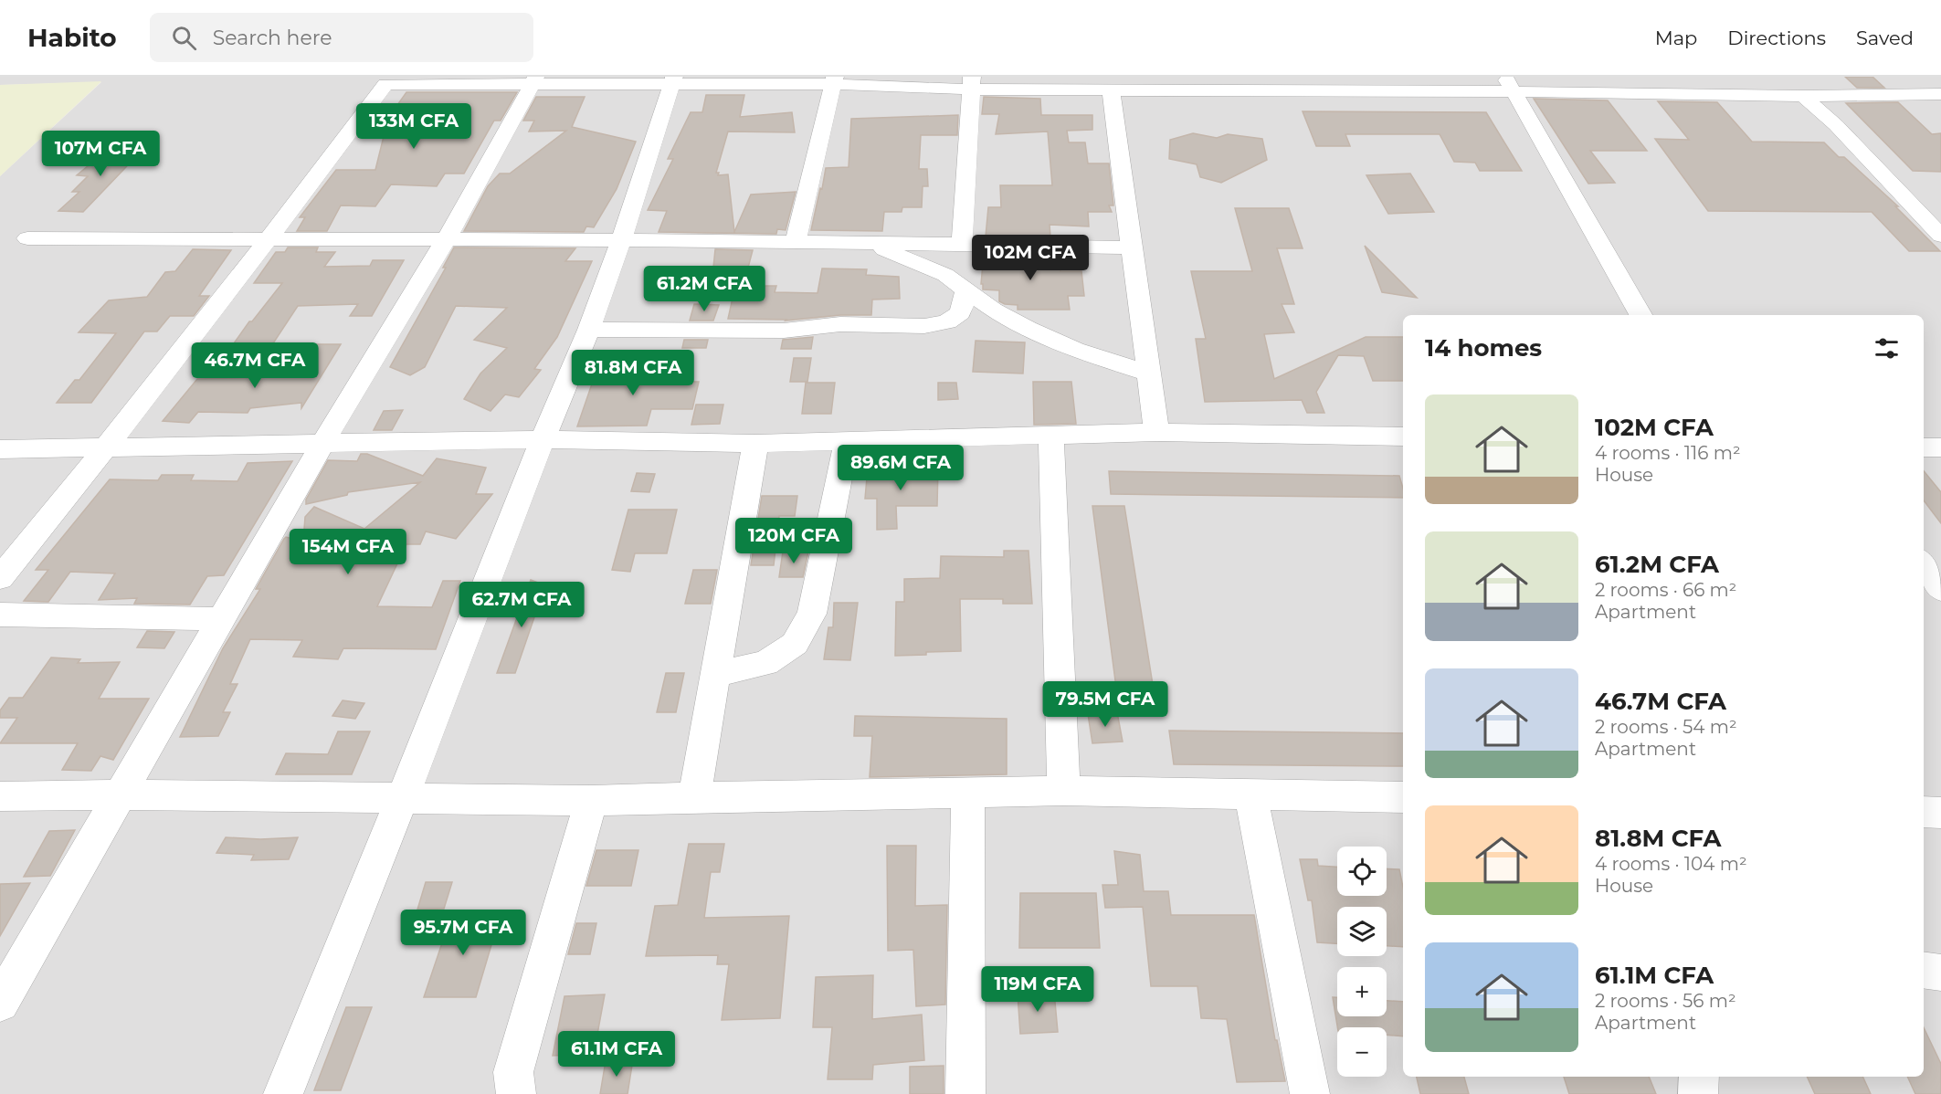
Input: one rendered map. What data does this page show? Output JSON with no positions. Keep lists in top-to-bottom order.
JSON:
{
  "page": {
    "header": "Habito",
    "search": "Search here",
    "nav": ["Map", "Directions", "Saved"],
    "price": [
      "133M CFA",
      "107M CFA",
      "102M CFA",
      "61.2M CFA",
      "46.7M CFA",
      "81.8M CFA",
      "89.6M CFA",
      "120M CFA",
      "154M CFA",
      "62.7M CFA",
      "79.5M CFA",
      "95.7M CFA",
      "119M CFA",
      "61.1M CFA"
    ],
    "heading": "14 homes",
    "list": [
      {
        "name": "102M CFA",
        "note": "4 rooms · 116 m² · House"
      },
      {
        "name": "61.2M CFA",
        "note": "2 rooms · 66 m² · Apartment"
      },
      {
        "name": "46.7M CFA",
        "note": "2 rooms · 54 m² · Apartment"
      },
      {
        "name": "81.8M CFA",
        "note": "4 rooms · 104 m² · House"
      },
      {
        "name": "61.1M CFA",
        "note": "2 rooms · 56 m² · Apartment"
      }
    ],
    "map_buttons": ["+", "−"]
  }
}
